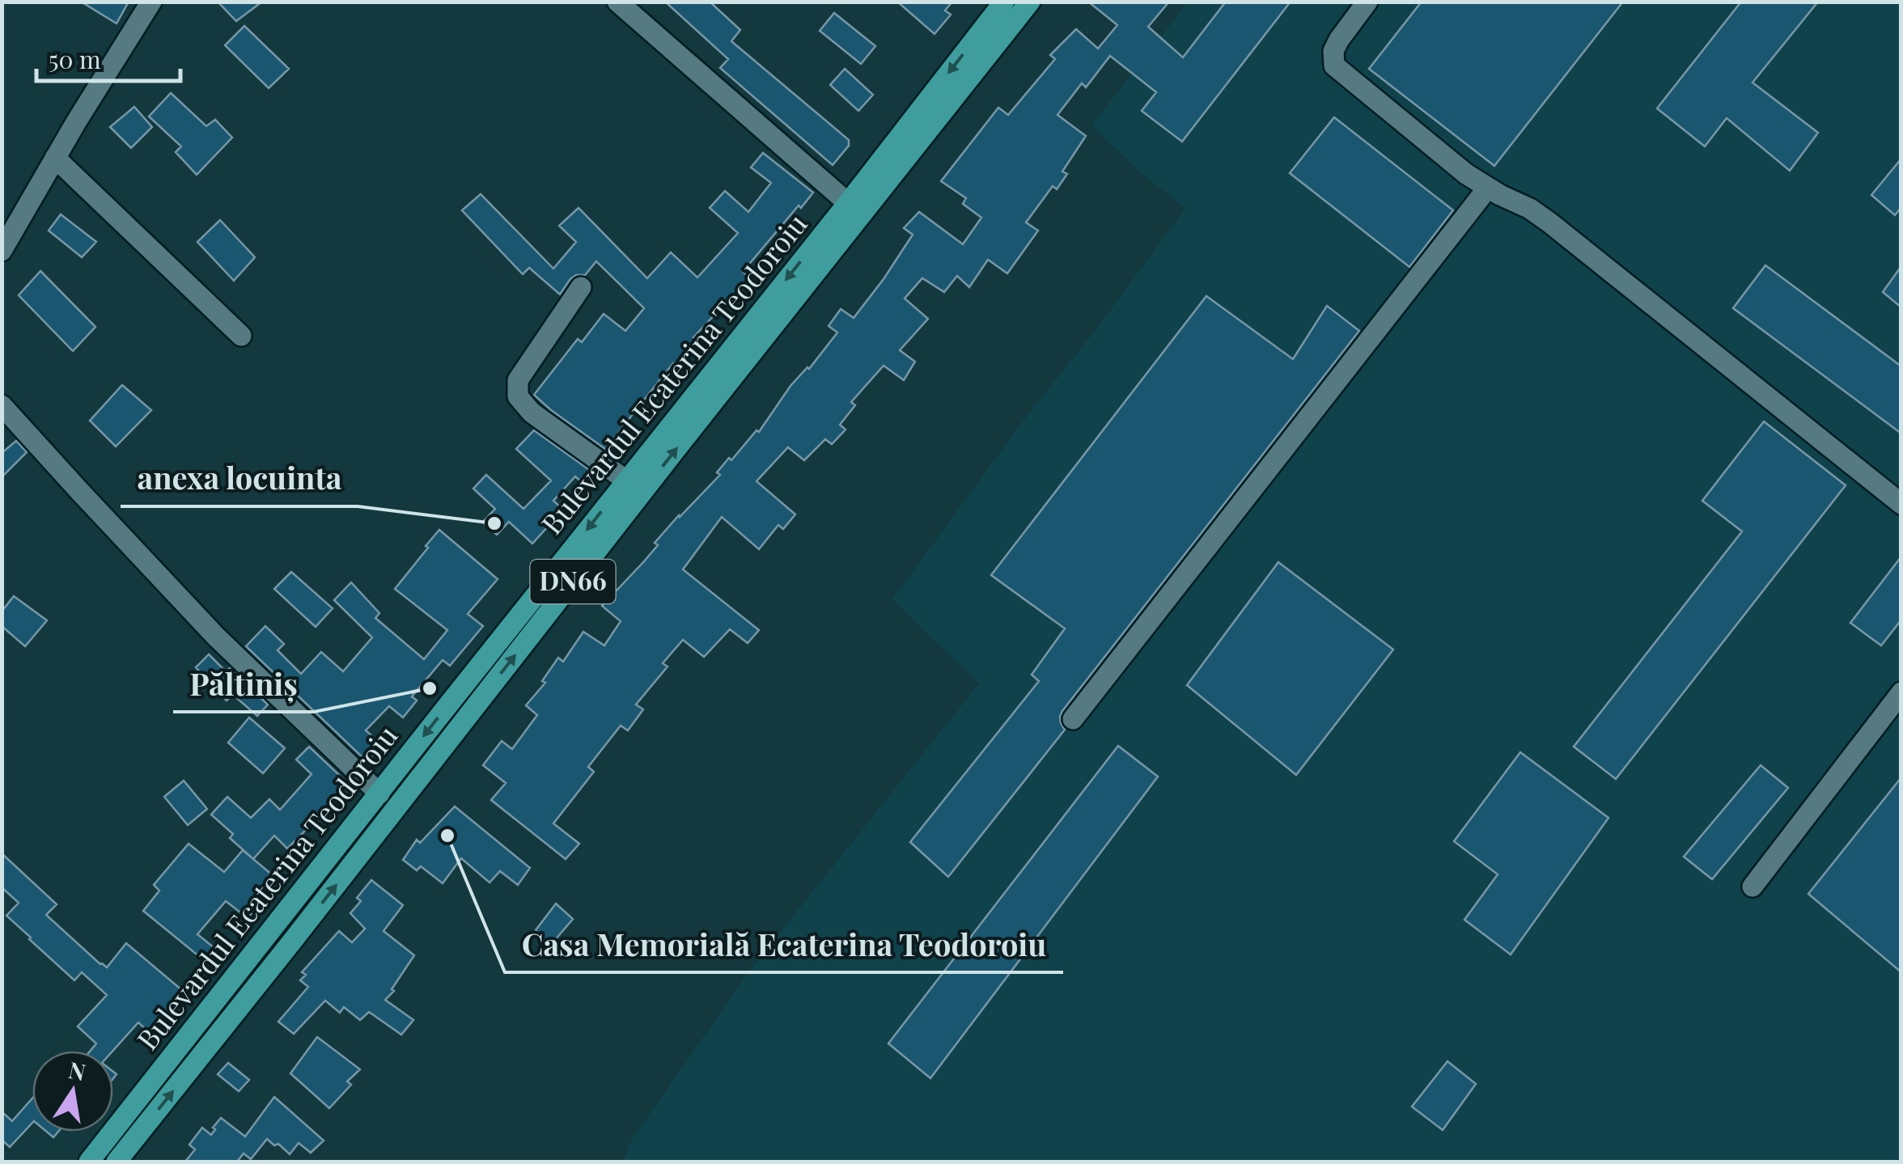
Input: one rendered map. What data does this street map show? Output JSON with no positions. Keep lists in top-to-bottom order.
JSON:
{
  "streets": {
    "main road": ["Bulevardul Ecaterina Teodoroiu", "DN66"]
  },
  "places": ["anexa locuinta", "Păltiniș", "Casa Memorială Ecaterina Teodoroiu"],
  "scale_bar": "50 m",
  "north": "top"
}
